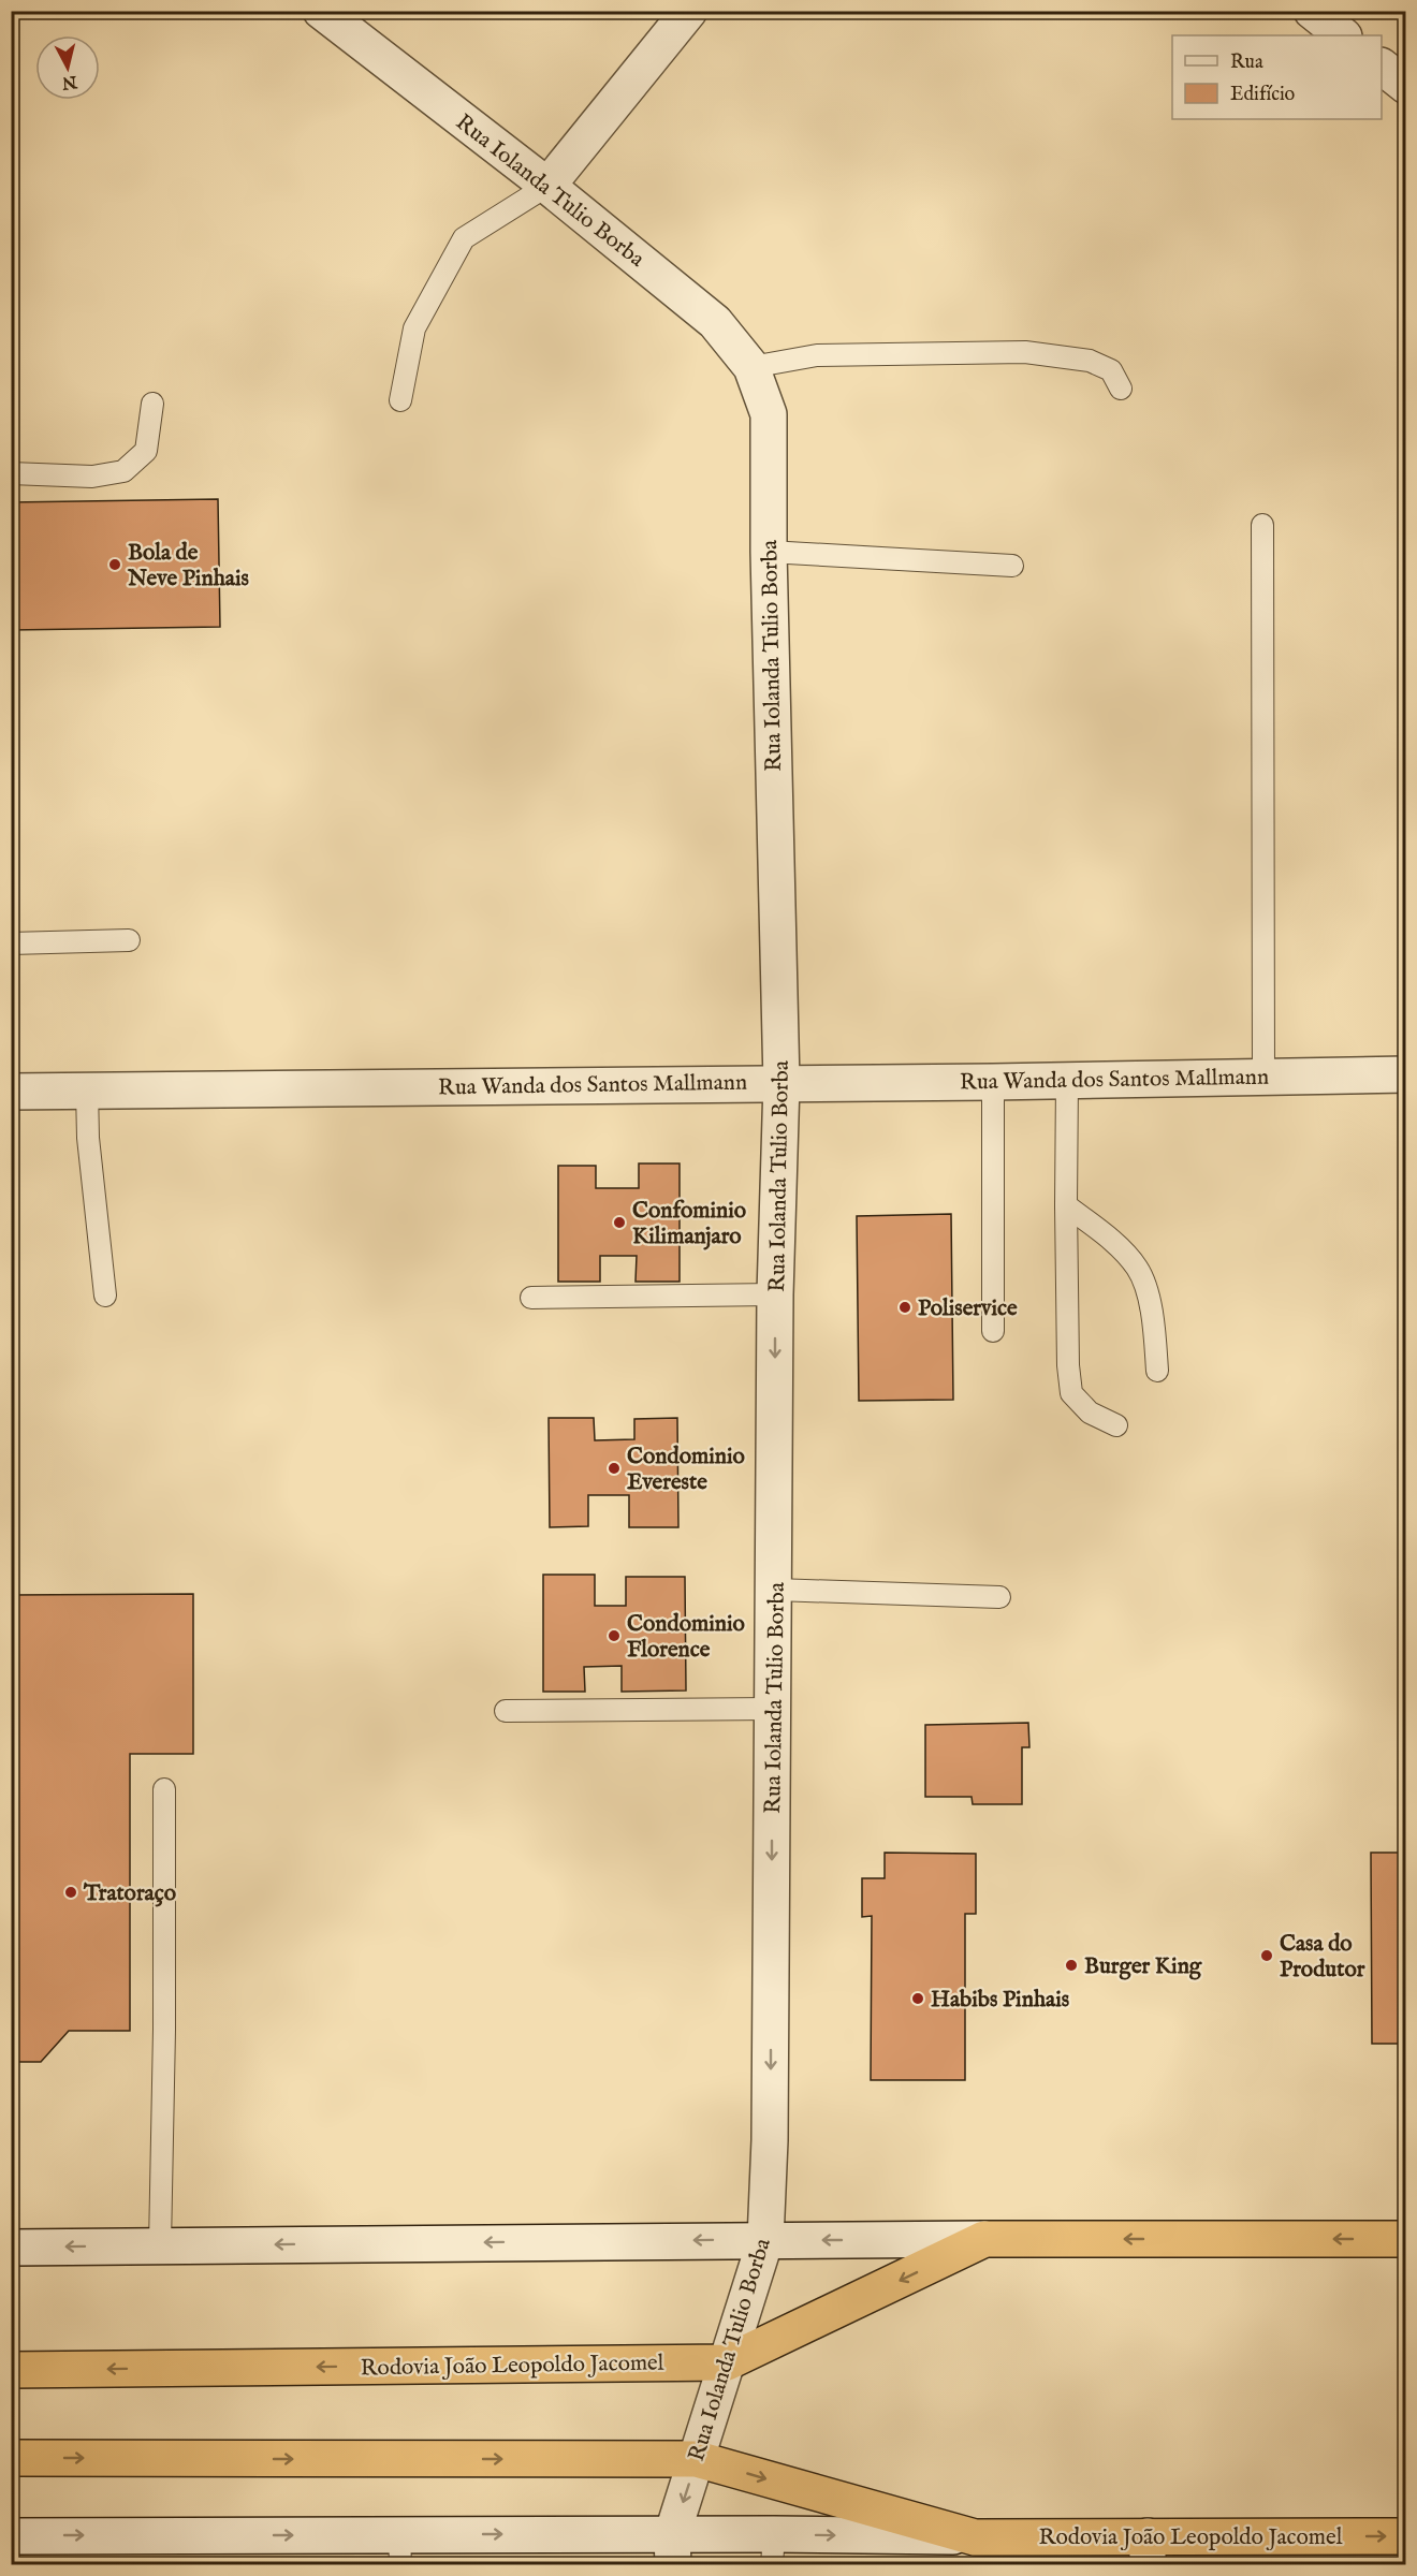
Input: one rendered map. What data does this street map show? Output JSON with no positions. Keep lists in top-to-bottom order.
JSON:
{
  "streets": {
    "highway": ["Rodovia João Leopoldo Jacomel"],
    "street": ["Rua Iolanda Tulio Borba", "Rua Wanda dos Santos Mallmann"]
  },
  "crossings": [
    ["Rua Iolanda Tulio Borba", "Rua Wanda dos Santos Mallmann"],
    ["Rua Iolanda Tulio Borba", "Rodovia João Leopoldo Jacomel"]
  ],
  "places": [
    "Bola de Neve Pinhais",
    "Confominio Kilimanjaro",
    "Poliservice",
    "Condominio Evereste",
    "Condominio Florence",
    "Tratoraço",
    "Casa do Produtor",
    "Burger King",
    "Habibs Pinhais"
  ],
  "legend": ["Rua", "Edifício"],
  "north": "bottom"
}
